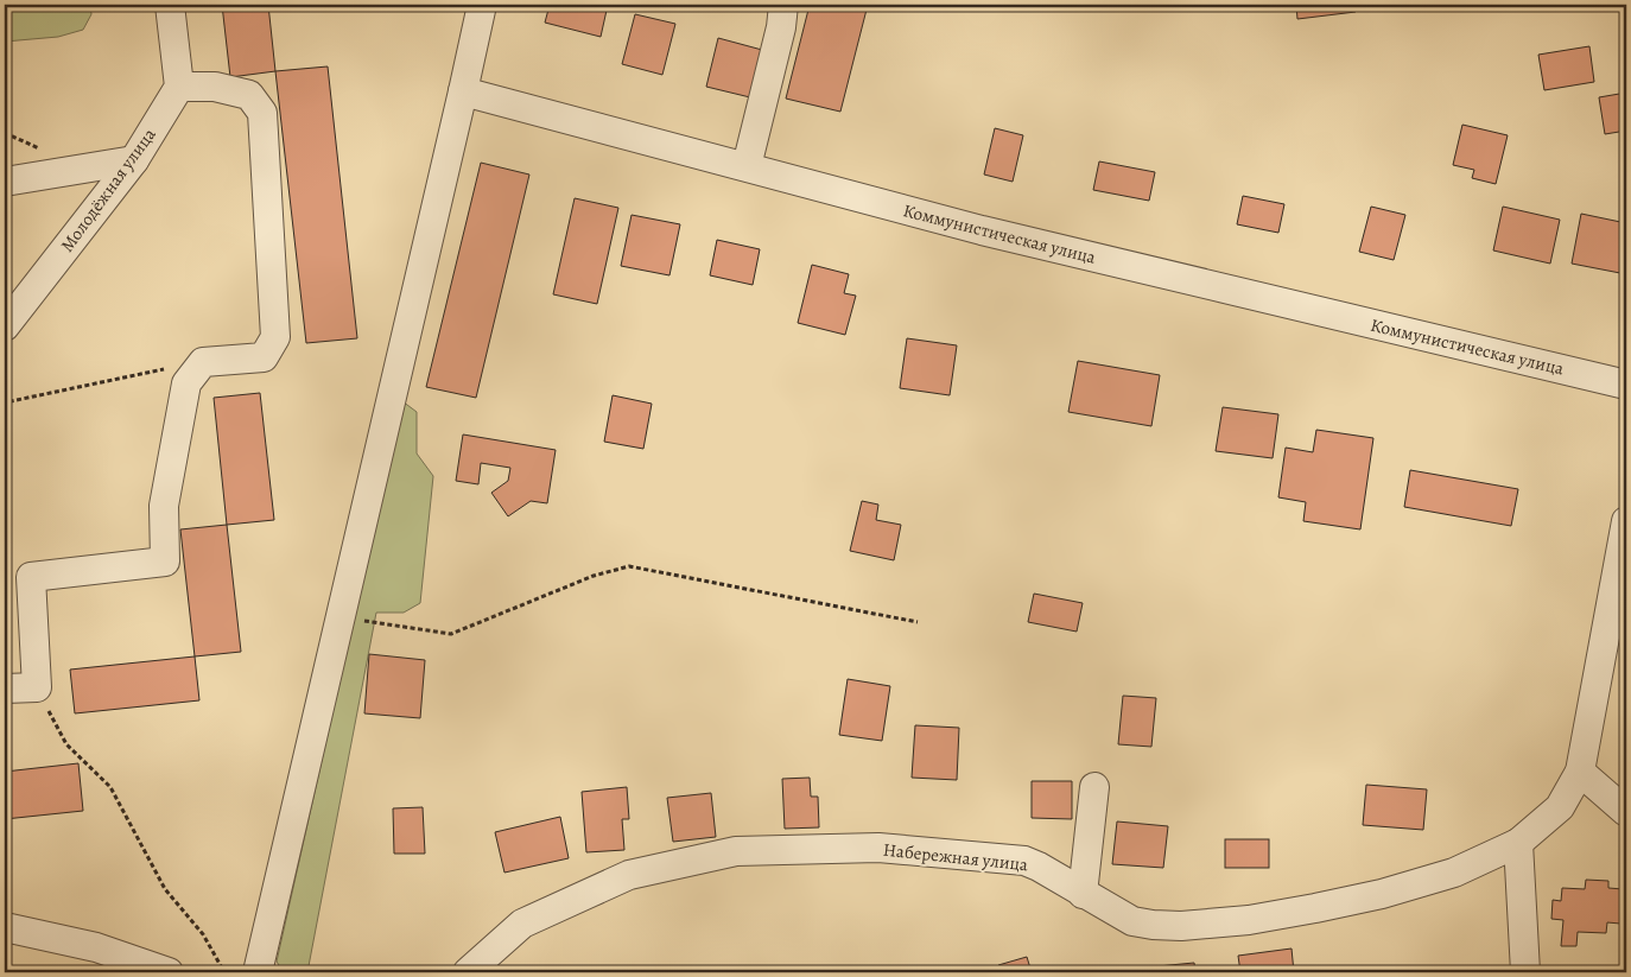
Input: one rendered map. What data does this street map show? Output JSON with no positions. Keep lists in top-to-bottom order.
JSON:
{
  "streets": {
    "street": ["Молодёжная улица", "Коммунистическая улица", "Набережная улица"]
  }
}
